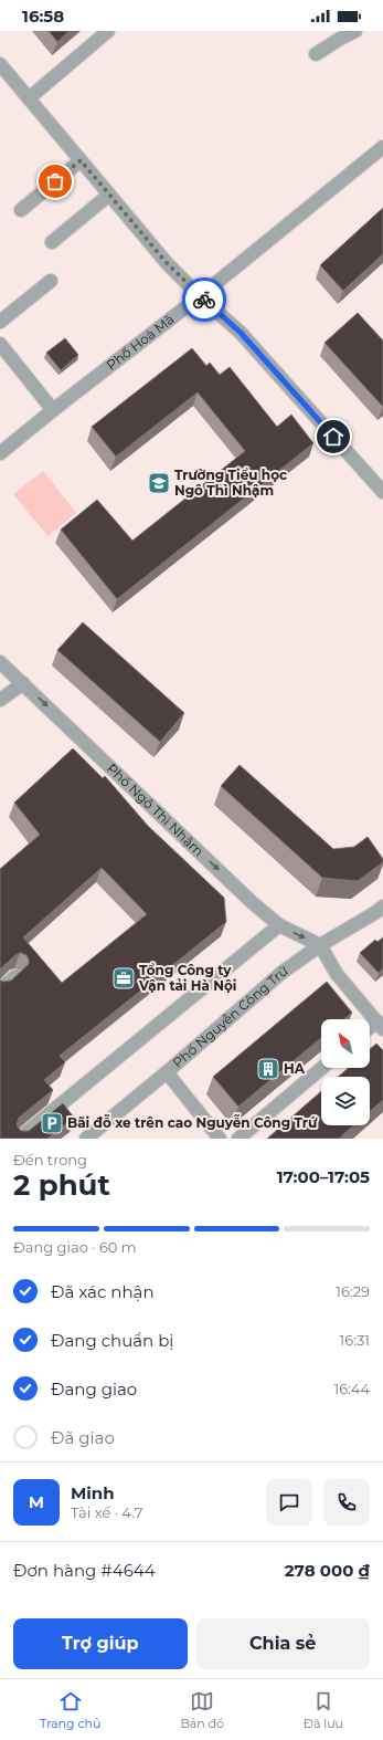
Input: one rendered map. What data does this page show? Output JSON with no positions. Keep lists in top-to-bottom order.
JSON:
{
  "streets": {
    "street": ["Phố Hoà Mã", "Phố Ngô Thì Nhậm", "Phố Nguyễn Công Trứ"]
  },
  "crossings": [
    ["Phố Ngô Thì Nhậm", "Phố Nguyễn Công Trứ"]
  ],
  "one_way": ["Phố Ngô Thì Nhậm"],
  "places": {
    "school or university": ["Trường Tiểu học Ngô Thì Nhậm"],
    "office": ["Tổng Công ty Vận tải Hà Nội"],
    "building": ["HA"],
    "parking": ["Bãi đỗ xe trên cao Nguyễn Công Trứ"]
  },
  "north": "top left",
  "page": {
    "status": "16:58",
    "heading": ["2 phút", "Đến trong", "17:00–17:05"],
    "panel": [
      "Minh",
      "Tài xế · 4.7",
      "Đơn hàng #4644",
      "278 000 ₫"
    ],
    "bar": "Đang giao · 60 m",
    "list": [
      ["Đã xác nhận", "16:29"],
      ["Đang chuẩn bị", "16:31"],
      ["Đang giao", "16:44"],
      "Đã giao"
    ],
    "round": "M",
    "buttons": ["Trợ giúp", "Chia sẻ"],
    "tabs": ["Trang chủ", "Bản đồ", "Đã lưu"]
  }
}
